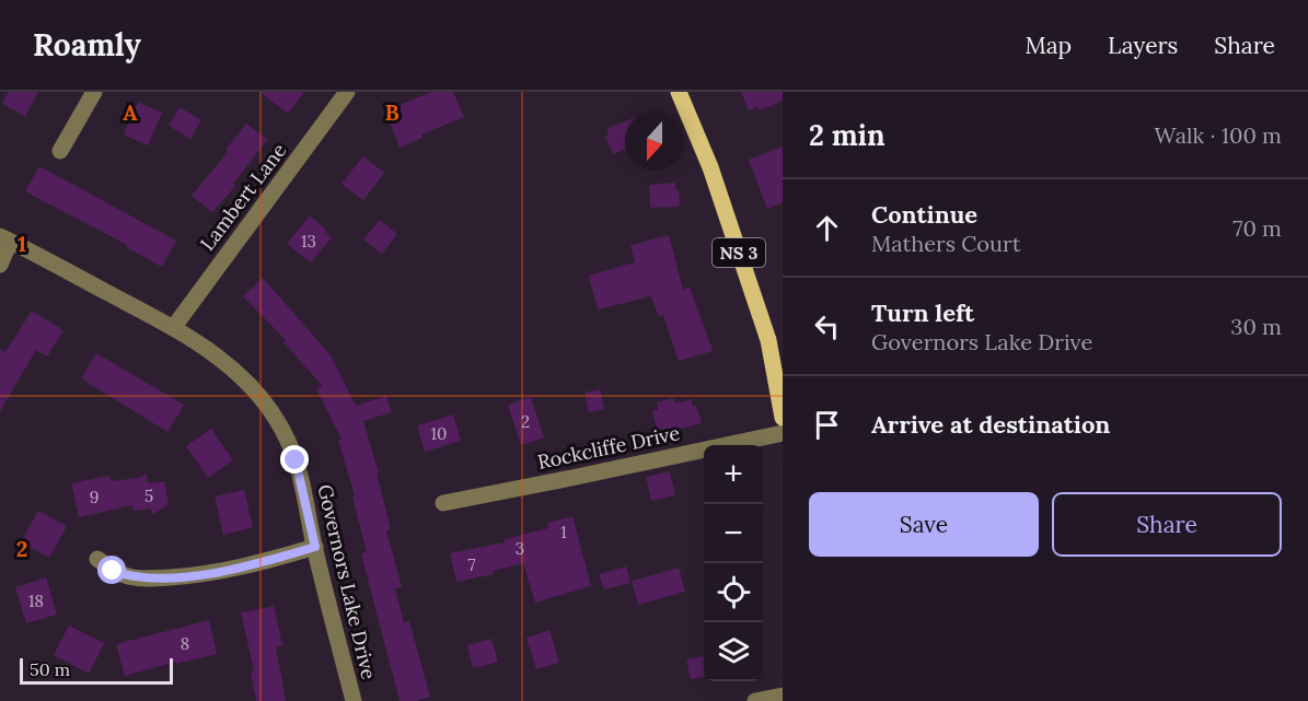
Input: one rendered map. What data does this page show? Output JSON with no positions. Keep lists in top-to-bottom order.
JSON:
{
  "streets": {
    "main road": ["NS 3"],
    "street": ["Lambert Lane", "Rockcliffe Drive", "Governors Lake Drive"]
  },
  "crossings": [
    ["Lambert Lane", "Governors Lake Drive"]
  ],
  "house_numbers": [
    "13",
    "2",
    "10",
    "5",
    "9",
    "1",
    "3",
    "7",
    "18",
    "8"
  ],
  "scale_bar": "50 m",
  "north": "bottom",
  "page": {
    "header": "Roamly",
    "nav": ["Map", "Layers", "Share"],
    "heading": ["2 min", "Walk · 100 m"],
    "list": [
      ["Continue", "Mathers Court", "70 m"],
      ["Turn left", "Governors Lake Drive", "30 m"],
      "Arrive at destination"
    ],
    "map_buttons": ["+", "−"],
    "buttons": ["Save", "Share"],
    "scale": "50 m"
  },
  "grid": {
    "columns": ["A", "B"],
    "rows": ["1", "2"]
  }
}
